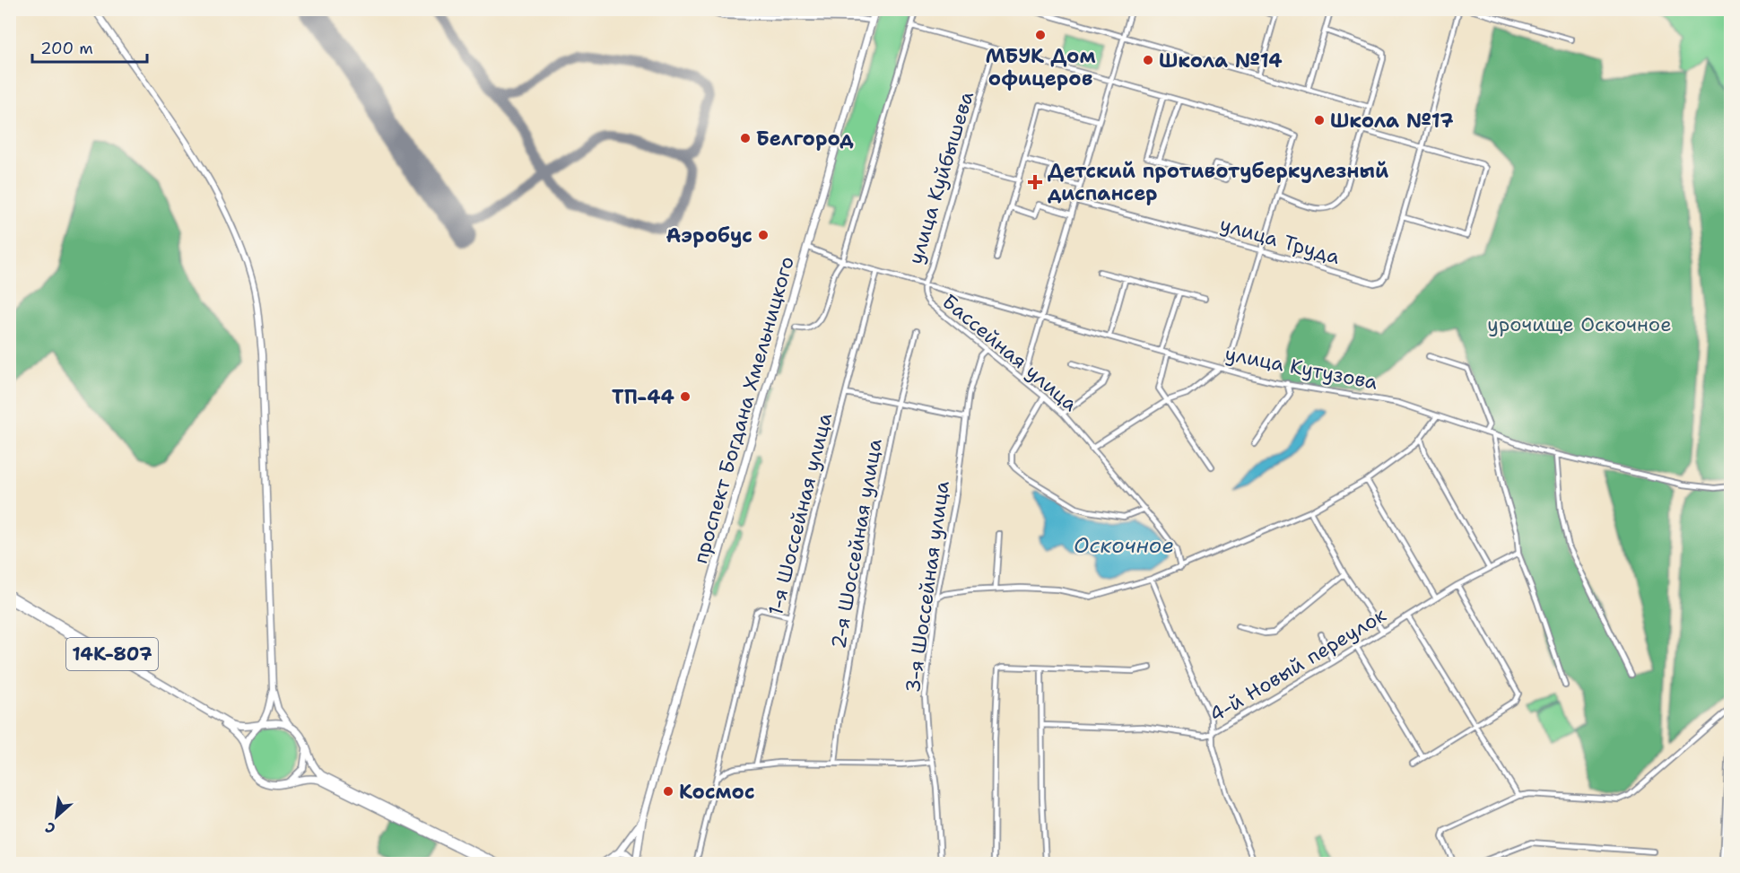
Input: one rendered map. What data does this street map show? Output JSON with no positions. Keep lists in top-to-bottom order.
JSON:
{
  "streets": {
    "main road": ["проспект Богдана Хмельницкого", "14К-807"],
    "street": [
      "улица Куйбышева",
      "улица Труда",
      "Бассейная улица",
      "улица Кутузова",
      "1-я Шоссейная улица",
      "2-я Шоссейная улица",
      "3-я Шоссейная улица",
      "4-й Новый переулок"
    ]
  },
  "crossings": [
    ["улица Куйбышева", "Бассейная улица"],
    ["улица Куйбышева", "улица Кутузова"],
    ["Бассейная улица", "улица Кутузова"],
    ["Бассейная улица", "3-я Шоссейная улица"],
    ["улица Кутузова", "проспект Богдана Хмельницкого"],
    ["улица Кутузова", "1-я Шоссейная улица"]
  ],
  "water": ["Оскочное"],
  "parks": ["урочище Оскочное"],
  "places": {
    "other": [
      "МБУК Дом офицеров",
      "Школа №14",
      "Школа №17",
      "Белгород",
      "Аэробус",
      "ТП-44",
      "Космос"
    ],
    "health": ["Детский противотуберкулезный диспансер"]
  },
  "scale_bar": "200 m",
  "north": "bottom left"
}
